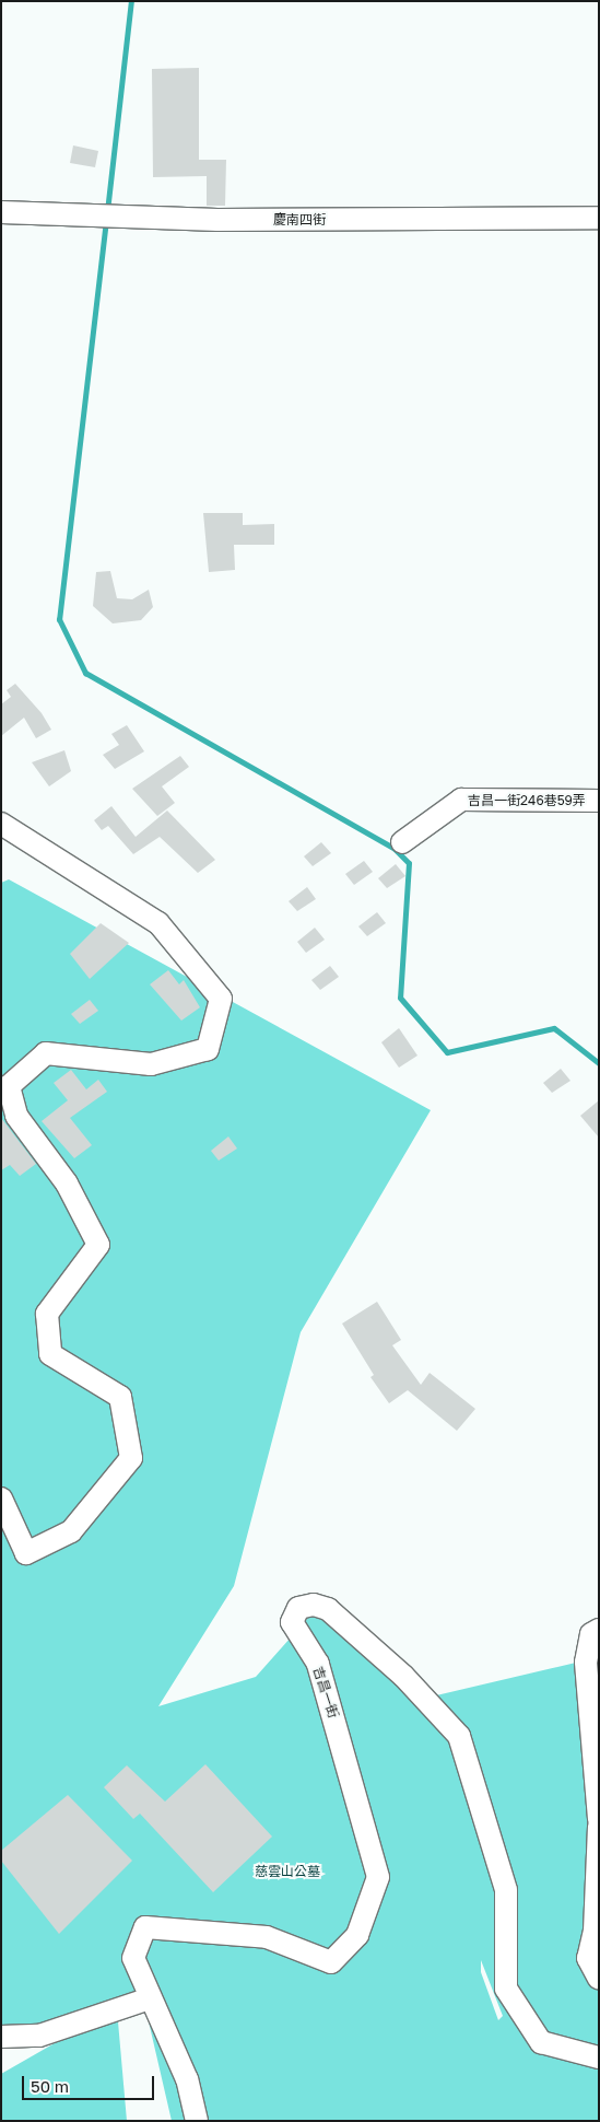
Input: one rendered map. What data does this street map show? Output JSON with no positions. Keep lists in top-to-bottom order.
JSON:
{
  "streets": {
    "street": ["慶南四街", "吉昌一街246巷59弄", "吉昌一街"]
  },
  "parks": ["慈雲山公墓"],
  "scale_bar": "50 m"
}
